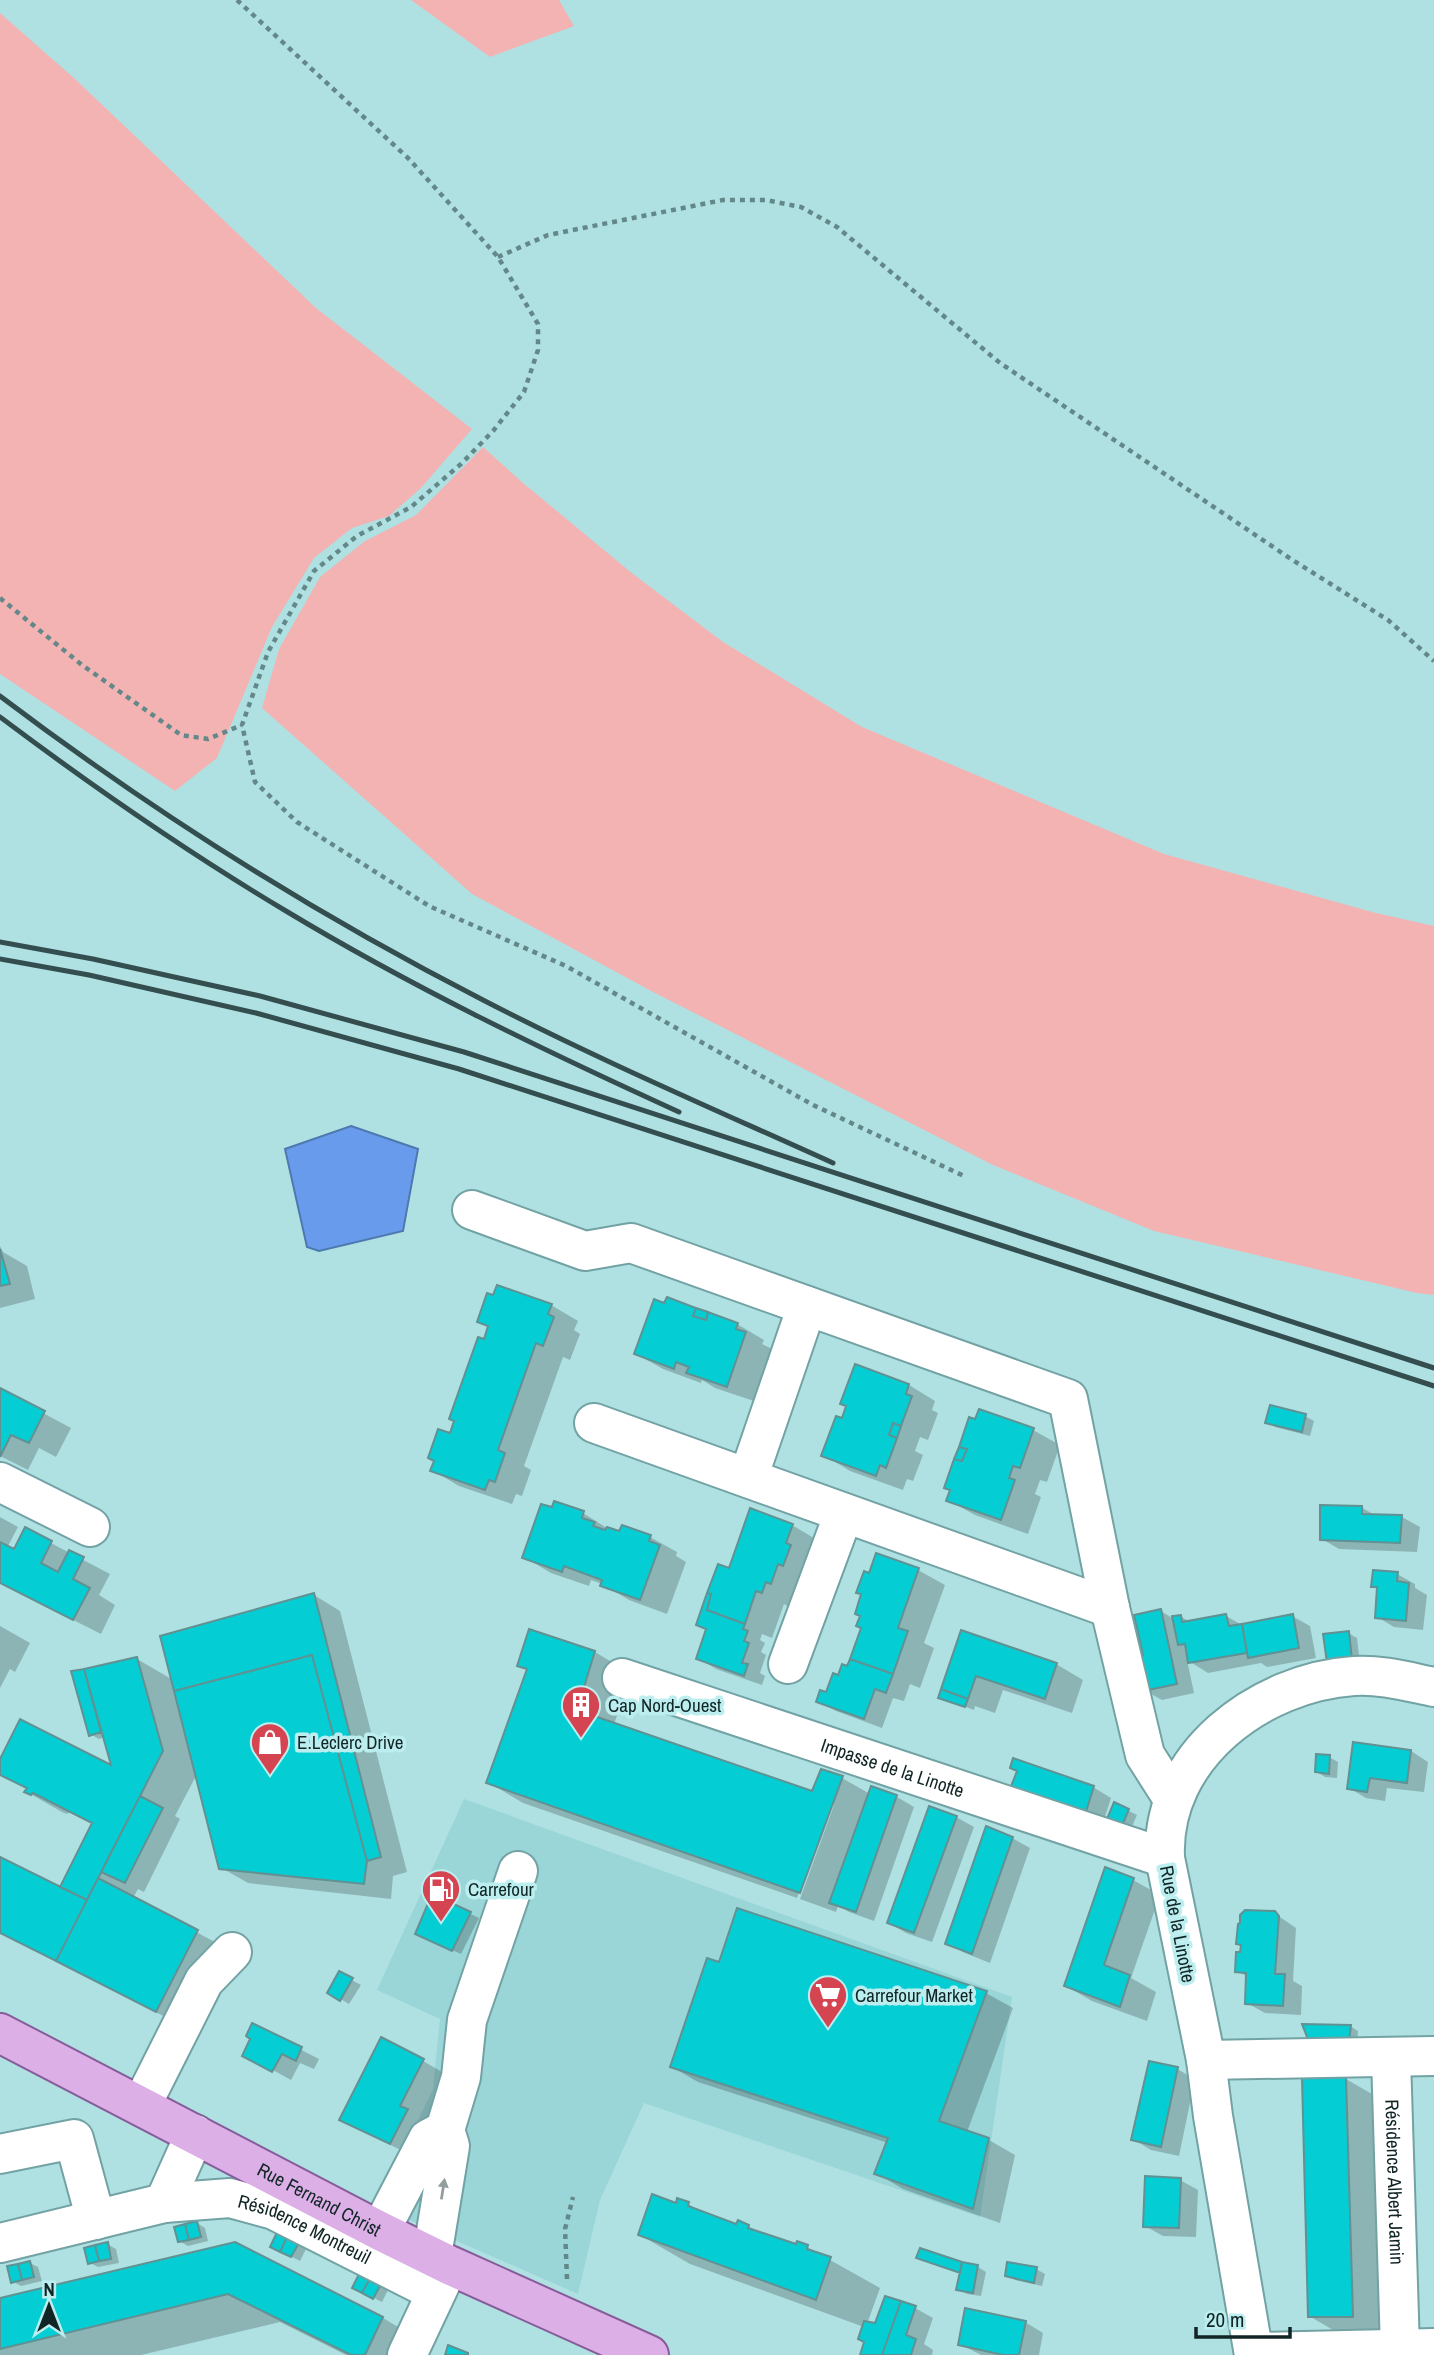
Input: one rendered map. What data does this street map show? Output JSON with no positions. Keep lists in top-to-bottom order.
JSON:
{
  "streets": {
    "main road": ["Rue Fernand Christ"],
    "street": [
      "Impasse de la Linotte",
      "Rue de la Linotte",
      "Résidence Albert Jamin",
      "Résidence Montreuil"
    ]
  },
  "crossings": [
    ["Impasse de la Linotte", "Rue de la Linotte"],
    ["Rue de la Linotte", "Résidence Albert Jamin"],
    ["Rue Fernand Christ", "Résidence Montreuil"]
  ],
  "places": {
    "building": ["Cap Nord-Ouest"],
    "shop": ["E.Leclerc Drive"],
    "fuel station": ["Carrefour"],
    "supermarket": ["Carrefour Market"]
  },
  "scale_bar": "20 m",
  "north": "top"
}
